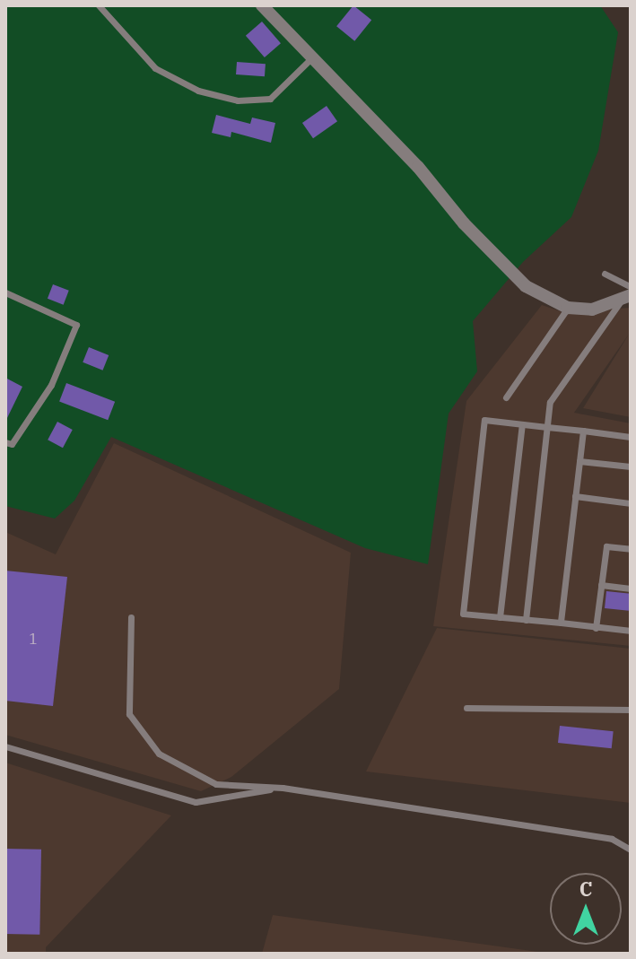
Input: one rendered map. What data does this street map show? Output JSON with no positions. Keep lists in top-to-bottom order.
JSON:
{
  "house_numbers": ["1"],
  "north": "top"
}
